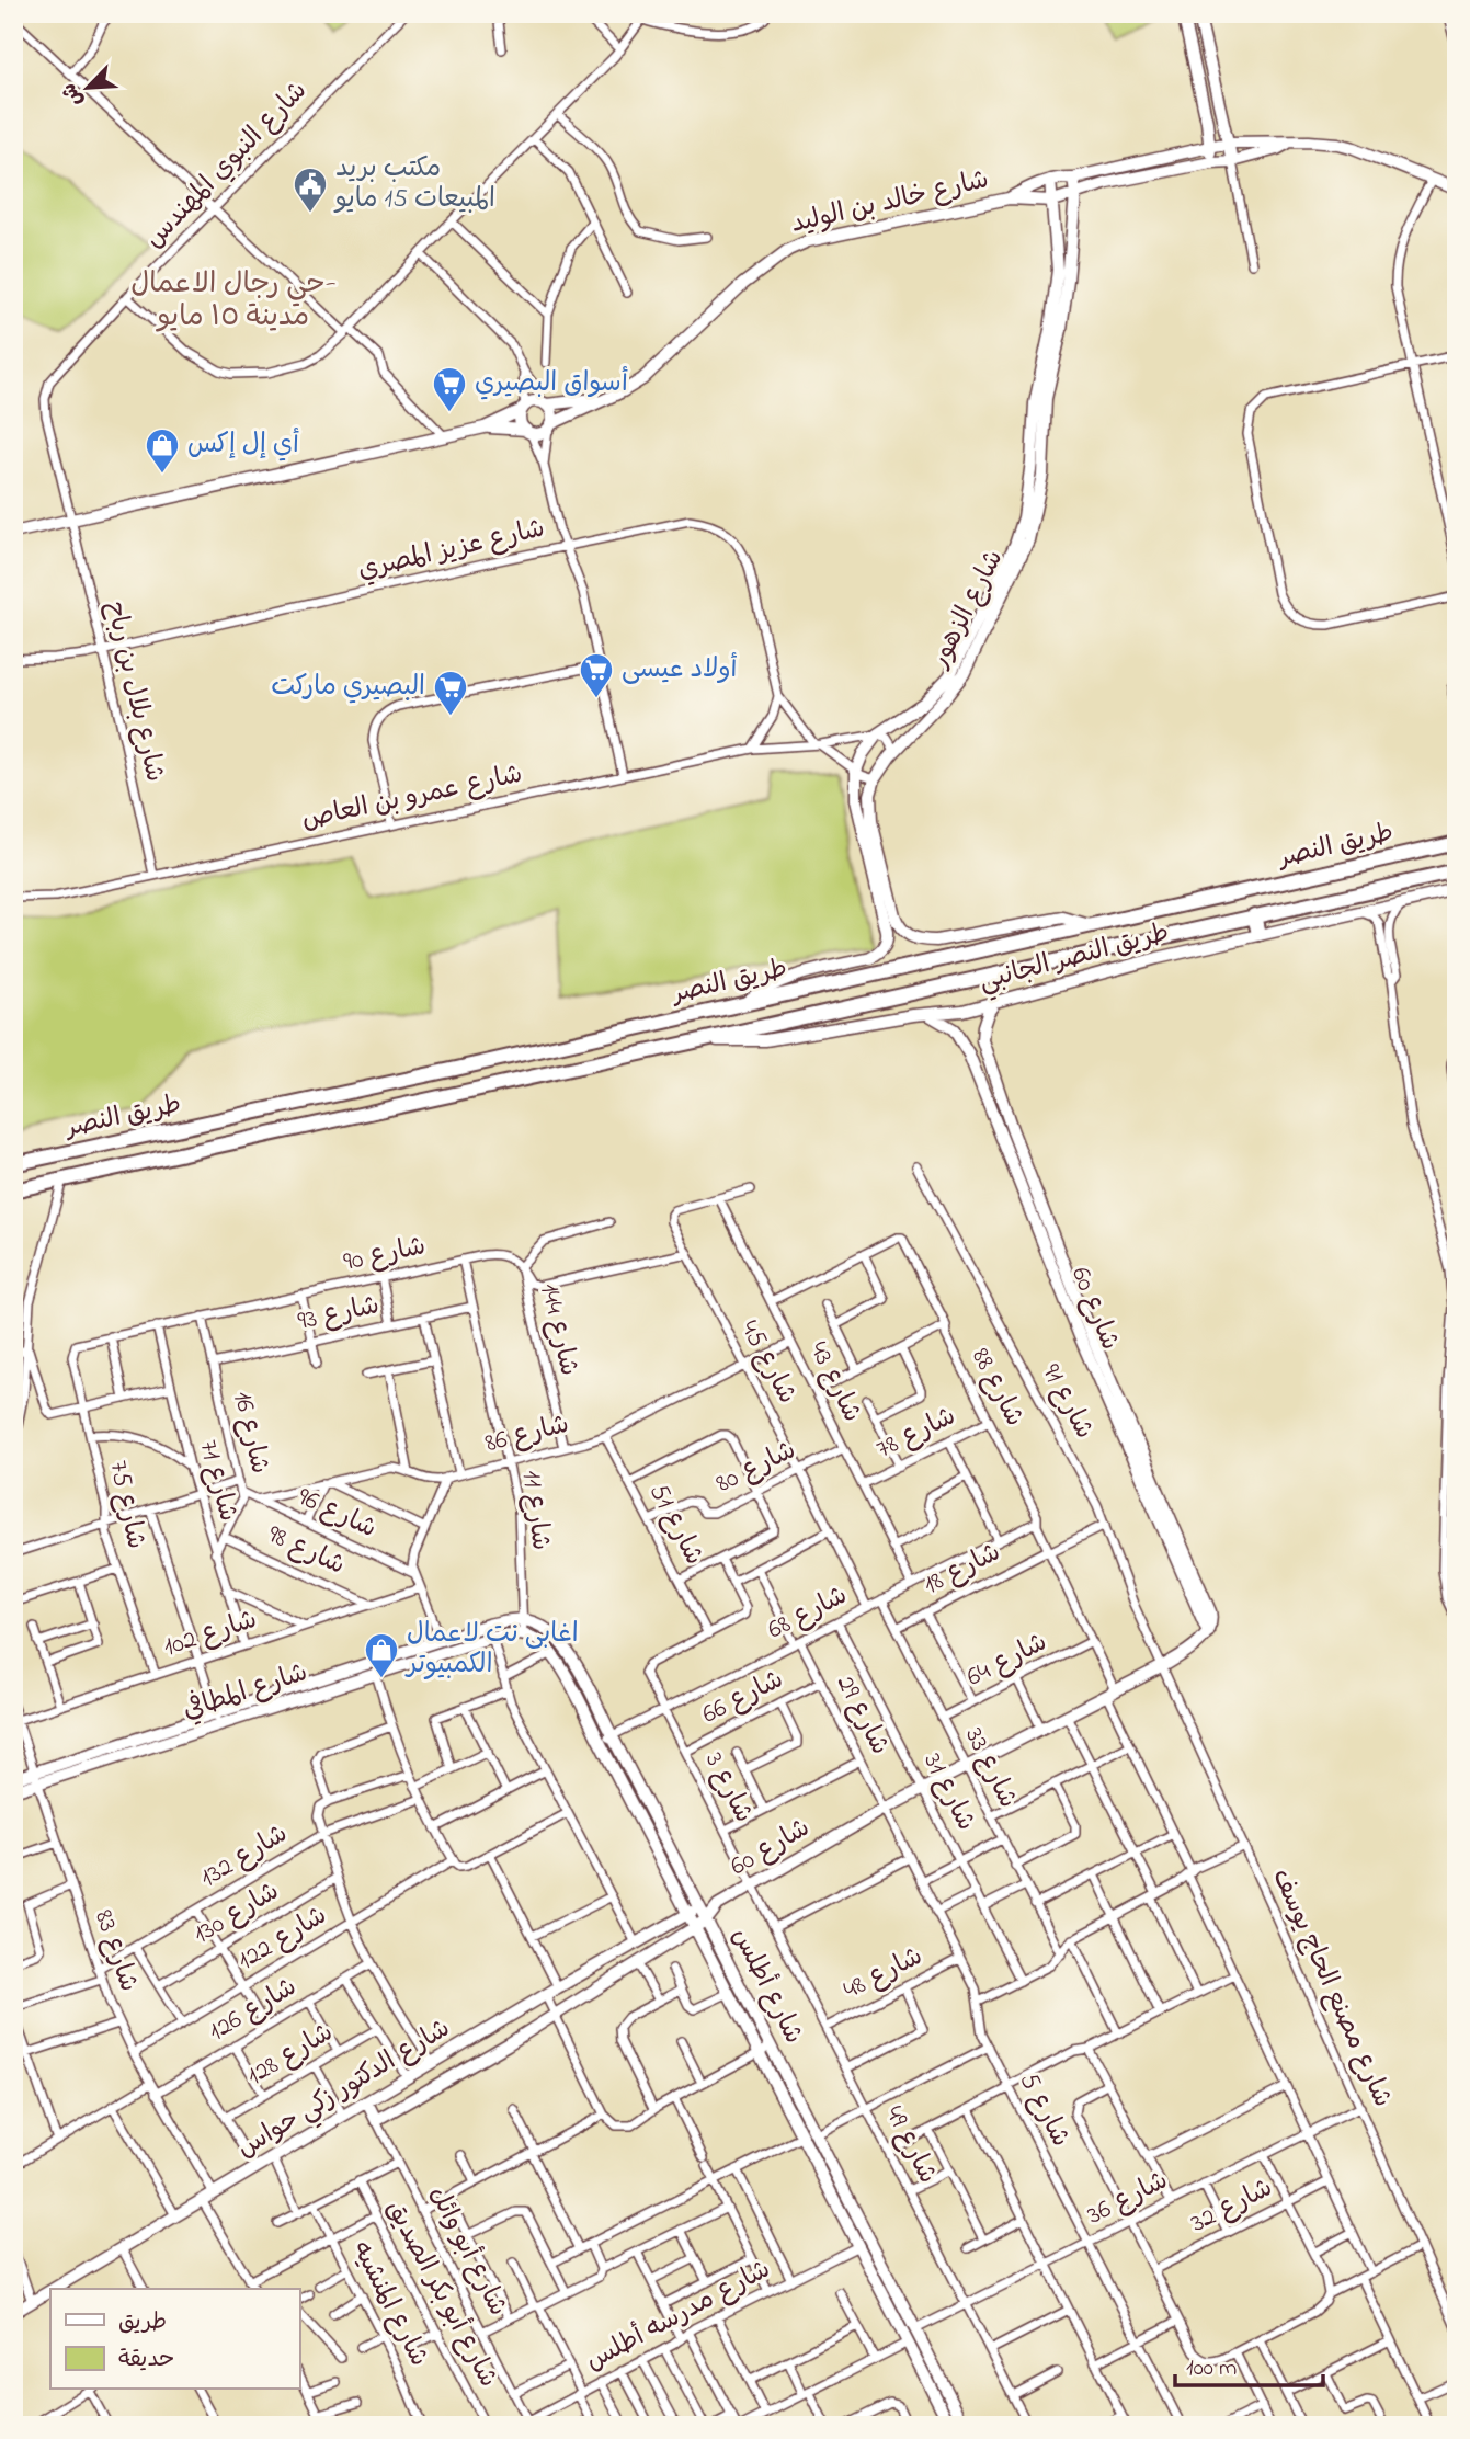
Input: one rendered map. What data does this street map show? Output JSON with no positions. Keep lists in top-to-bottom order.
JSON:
{
  "streets": {
    "highway": ["طريق النصر"],
    "street": [
      "شارع النبوي المهندس",
      "شارع خالد بن الوليد",
      "شارع عزيز المصري",
      "شارع الزهور",
      "شارع بلال بن رباح",
      "شارع عمرو بن العاص",
      "طريق النصر الجانبي",
      "شارع 90",
      "شارع 60",
      "شارع 93",
      "شارع 144",
      "شارع 45",
      "شارع 43",
      "شارع 88",
      "شارع 91",
      "شارع 16",
      "شارع 78",
      "شارع 86",
      "شارع 80",
      "شارع 71",
      "شارع 75",
      "شارع 11",
      "شارع 96",
      "شارع 51",
      "شارع 98",
      "شارع 18",
      "شارع 68",
      "شارع 102",
      "شارع 64",
      "شارع المطافي",
      "شارع 66",
      "شارع 29",
      "شارع 33",
      "شارع 3",
      "شارع 31",
      "شارع 132",
      "شارع 130",
      "شارع 122",
      "شارع 83",
      "شارع 48",
      "شارع أطلس",
      "شارع مصنع الحاج يوسف",
      "شارع 126",
      "شارع 128",
      "شارع الدكتور زكي حواس",
      "شارع 5",
      "شارع 49",
      "شارع 36",
      "شارع 32",
      "شارع أبو وائل",
      "شارع أبو بكر الصديق",
      "شارع المنشيه",
      "شارع مدرسه أطلس"
    ]
  },
  "crossings": [
    ["شارع النبوي المهندس", "شارع بلال بن رباح"],
    ["شارع خالد بن الوليد", "شارع الزهور"],
    ["شارع عزيز المصري", "شارع بلال بن رباح"],
    ["شارع عزيز المصري", "شارع عمرو بن العاص"],
    ["شارع الزهور", "شارع عمرو بن العاص"],
    ["شارع الزهور", "طريق النصر"],
    ["شارع بلال بن رباح", "شارع عمرو بن العاص"],
    ["طريق النصر", "طريق النصر الجانبي"],
    ["طريق النصر الجانبي", "شارع 60"],
    ["شارع 90", "شارع 144"],
    ["شارع 90", "شارع 45"],
    ["شارع 90", "شارع 16"],
    ["شارع 90", "شارع 71"],
    ["شارع 90", "شارع 75"],
    ["شارع 90", "شارع 11"],
    ["شارع 60", "شارع 88"],
    ["شارع 60", "شارع 91"],
    ["شارع 60", "شارع 29"],
    ["شارع 60", "شارع 33"],
    ["شارع 60", "شارع 3"],
    ["شارع 60", "شارع 31"],
    ["شارع 60", "شارع أطلس"],
    ["شارع 60", "شارع مصنع الحاج يوسف"],
    ["شارع 60", "شارع الدكتور زكي حواس"],
    ["شارع 60", "شارع 5"],
    ["شارع 60", "شارع 49"],
    ["شارع 93", "شارع 16"],
    ["شارع 93", "شارع 11"],
    ["شارع 144", "شارع 86"],
    ["شارع 45", "شارع 43"],
    ["شارع 45", "شارع 86"],
    ["شارع 45", "شارع 80"],
    ["شارع 45", "شارع 68"],
    ["شارع 43", "شارع 88"],
    ["شارع 43", "شارع 78"],
    ["شارع 43", "شارع 86"],
    ["شارع 43", "شارع 80"],
    ["شارع 43", "شارع 68"],
    ["شارع 88", "شارع 78"],
    ["شارع 88", "شارع 18"],
    ["شارع 88", "شارع 68"],
    ["شارع 88", "شارع 64"],
    ["شارع 88", "شارع 36"],
    ["شارع 88", "شارع 32"],
    ["شارع 91", "شارع 18"],
    ["شارع 91", "شارع مصنع الحاج يوسف"],
    ["شارع 16", "شارع 71"],
    ["شارع 16", "شارع 96"],
    ["شارع 16", "شارع 98"],
    ["شارع 86", "شارع 11"],
    ["شارع 86", "شارع 96"],
    ["شارع 86", "شارع 51"],
    ["شارع 80", "شارع 51"],
    ["شارع 71", "شارع 102"],
    ["شارع 75", "شارع 102"],
    ["شارع 11", "شارع المطافي"],
    ["شارع 11", "شارع أطلس"],
    ["شارع 51", "شارع 3"],
    ["شارع 98", "شارع 102"],
    ["شارع 18", "شارع 33"],
    ["شارع 68", "شارع 29"],
    ["شارع 68", "شارع 33"],
    ["شارع 68", "شارع 3"],
    ["شارع 68", "شارع 31"],
    ["شارع 68", "شارع أطلس"],
    ["شارع 102", "شارع 83"],
    ["شارع 64", "شارع 33"],
    ["شارع المطافي", "شارع 83"],
    ["شارع المطافي", "شارع أطلس"],
    ["شارع 66", "شارع 29"],
    ["شارع 66", "شارع 3"],
    ["شارع 29", "شارع 5"],
    ["شارع 3", "شارع 49"],
    ["شارع 132", "شارع 83"],
    ["شارع 122", "شارع 83"],
    ["شارع 83", "شارع 126"],
    ["شارع 83", "شارع الدكتور زكي حواس"],
    ["شارع 48", "شارع 5"],
    ["شارع 48", "شارع 49"],
    ["شارع أطلس", "شارع الدكتور زكي حواس"],
    ["شارع أطلس", "شارع 36"],
    ["شارع أطلس", "شارع مدرسه أطلس"],
    ["شارع مصنع الحاج يوسف", "شارع 36"],
    ["شارع الدكتور زكي حواس", "شارع أبو وائل"],
    ["شارع 5", "شارع 36"],
    ["شارع 49", "شارع 36"],
    ["شارع أبو وائل", "شارع مدرسه أطلس"]
  ],
  "districts": ["حي رجال الاعمال- مدينة ١٥ مايو"],
  "places": {
    "public building": ["مكتب بريد المبيعات 15 مايو"],
    "supermarket": ["أسواق البصيري", "أولاد عيسى", "البصيري ماركت"],
    "shop": ["أي إل إكس", "اغابى نت لاعمال الكمبيوتر"]
  },
  "legend": ["طريق", "حديقة"],
  "scale_bar": "100 m",
  "north": "bottom left"
}
